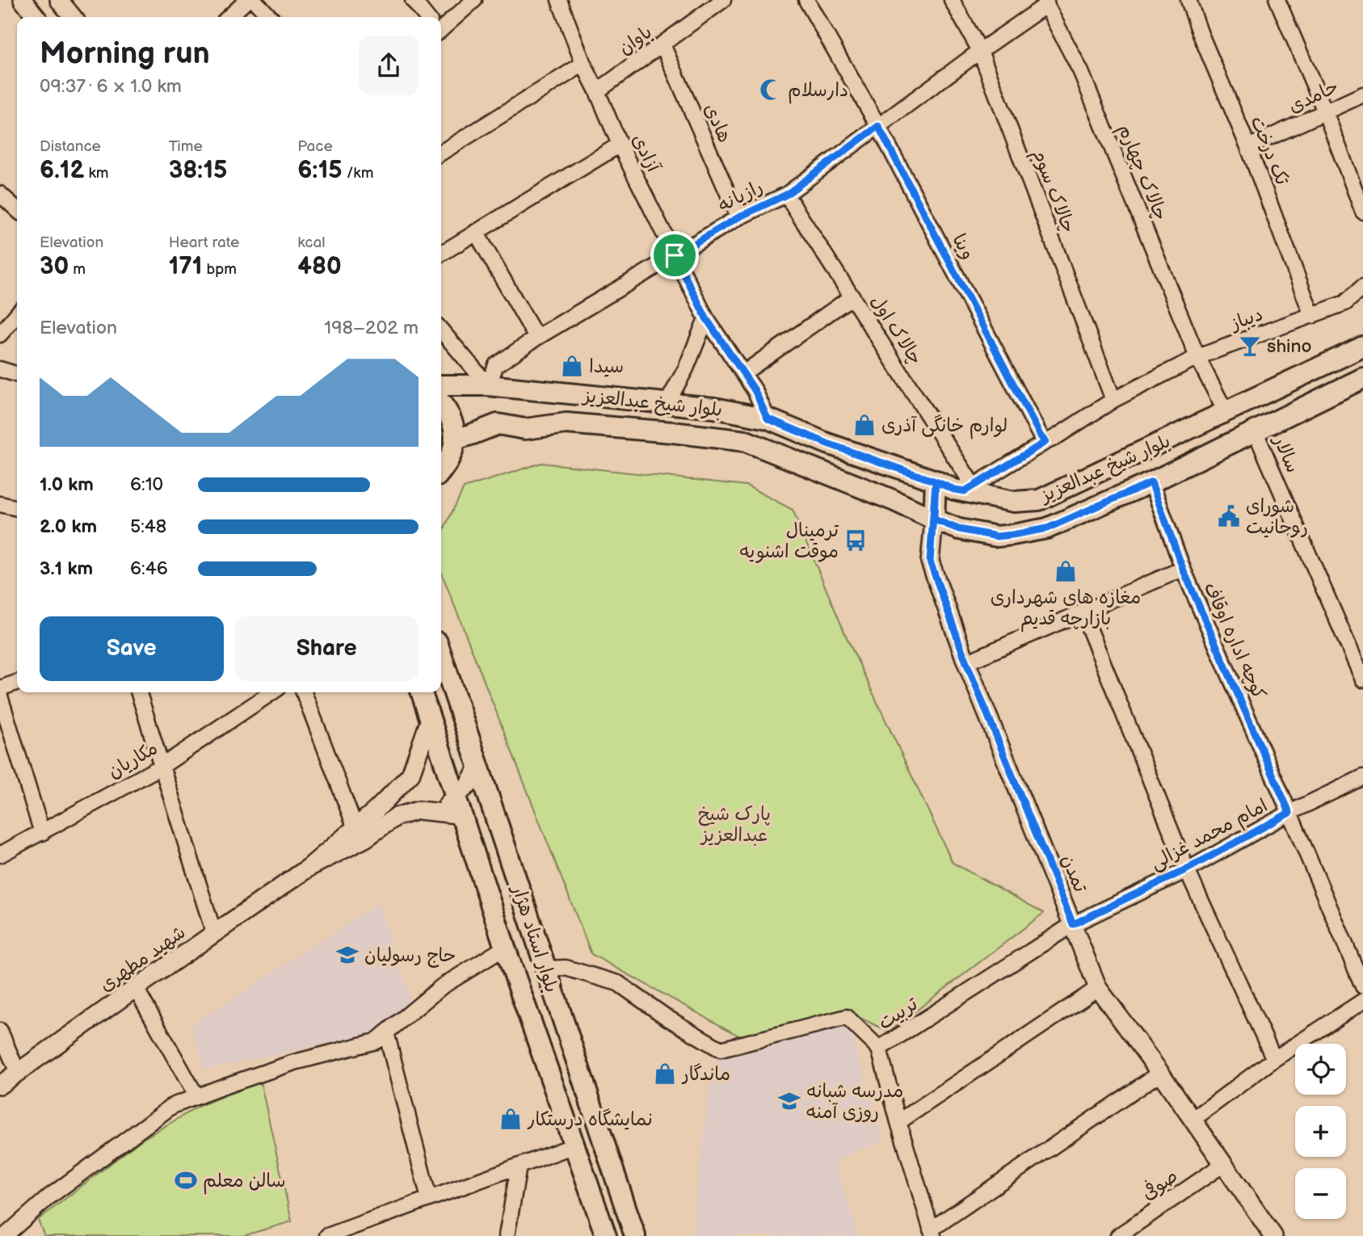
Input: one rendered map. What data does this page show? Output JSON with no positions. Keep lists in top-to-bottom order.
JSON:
{
  "streets": {
    "main road": ["بلوار شیخ عبدالعزیز", "بلوار استاد هژار"],
    "street": [
      "باوان",
      "حامدی",
      "هادی",
      "تک درخت",
      "آزادی",
      "چالاک چهارم",
      "چالاک سوم",
      "رازیانه",
      "وینا",
      "دیباز",
      "چالاک اول",
      "سالار",
      "کوچه اداره اوقاف",
      "مکاریان",
      "امام محمد غزالی",
      "تمدن",
      "شهید مطهری",
      "تربیت",
      "صوفی"
    ]
  },
  "crossings": [
    ["باوان", "هادی"],
    ["باوان", "آزادی"],
    ["حامدی", "تک درخت"],
    ["هادی", "رازیانه"],
    ["تک درخت", "دیباز"],
    ["آزادی", "رازیانه"],
    ["آزادی", "بلوار شیخ عبدالعزیز"],
    ["چالاک چهارم", "رازیانه"],
    ["چالاک چهارم", "دیباز"],
    ["چالاک سوم", "رازیانه"],
    ["چالاک سوم", "دیباز"],
    ["رازیانه", "وینا"],
    ["رازیانه", "چالاک اول"],
    ["رازیانه", "بلوار شیخ عبدالعزیز"],
    ["چالاک اول", "بلوار شیخ عبدالعزیز"],
    ["بلوار شیخ عبدالعزیز", "سالار"],
    ["بلوار شیخ عبدالعزیز", "کوچه اداره اوقاف"],
    ["بلوار شیخ عبدالعزیز", "تمدن"],
    ["کوچه اداره اوقاف", "امام محمد غزالی"],
    ["امام محمد غزالی", "تمدن"],
    ["امام محمد غزالی", "تربیت"],
    ["تمدن", "تربیت"],
    ["تمدن", "صوفی"]
  ],
  "parks": ["پارک شیخ عبدالعزیز"],
  "places": {
    "mosque": ["دارسلام"],
    "bar": ["shino"],
    "shop": [
      "سیدا",
      "لوارم خانگی آذری",
      "مغازه های شهرداری بازارچه قدیم",
      "ماندگار",
      "نمایشگاه درستکار"
    ],
    "public building": ["شورای روحانیت"],
    "bus stop": ["ترمینال موقت اشنویه"],
    "school or university": ["حاج رسولیان", "مدرسه شبانه روزی آمنه"],
    "sports": ["سالن معلم"]
  },
  "page": {
    "heading": ["Morning run", "09:37 · 6 × 1.0 km"],
    "stats": [
      ["Distance", "6.12 km"],
      ["Time", "38:15"],
      ["Pace", "6:15 /km"],
      ["Elevation", "30 m"],
      ["Heart rate", "171 bpm"],
      ["kcal", "480"]
    ],
    "chart": ["Elevation", "198–202 m"],
    "list": [
      {
        "name": "1.0 km",
        "note": "6:10"
      },
      {
        "name": "2.0 km",
        "note": "5:48"
      },
      {
        "name": "3.1 km",
        "note": "6:46"
      }
    ],
    "buttons": ["Save", "Share"],
    "map_buttons": ["+", "−"]
  }
}
